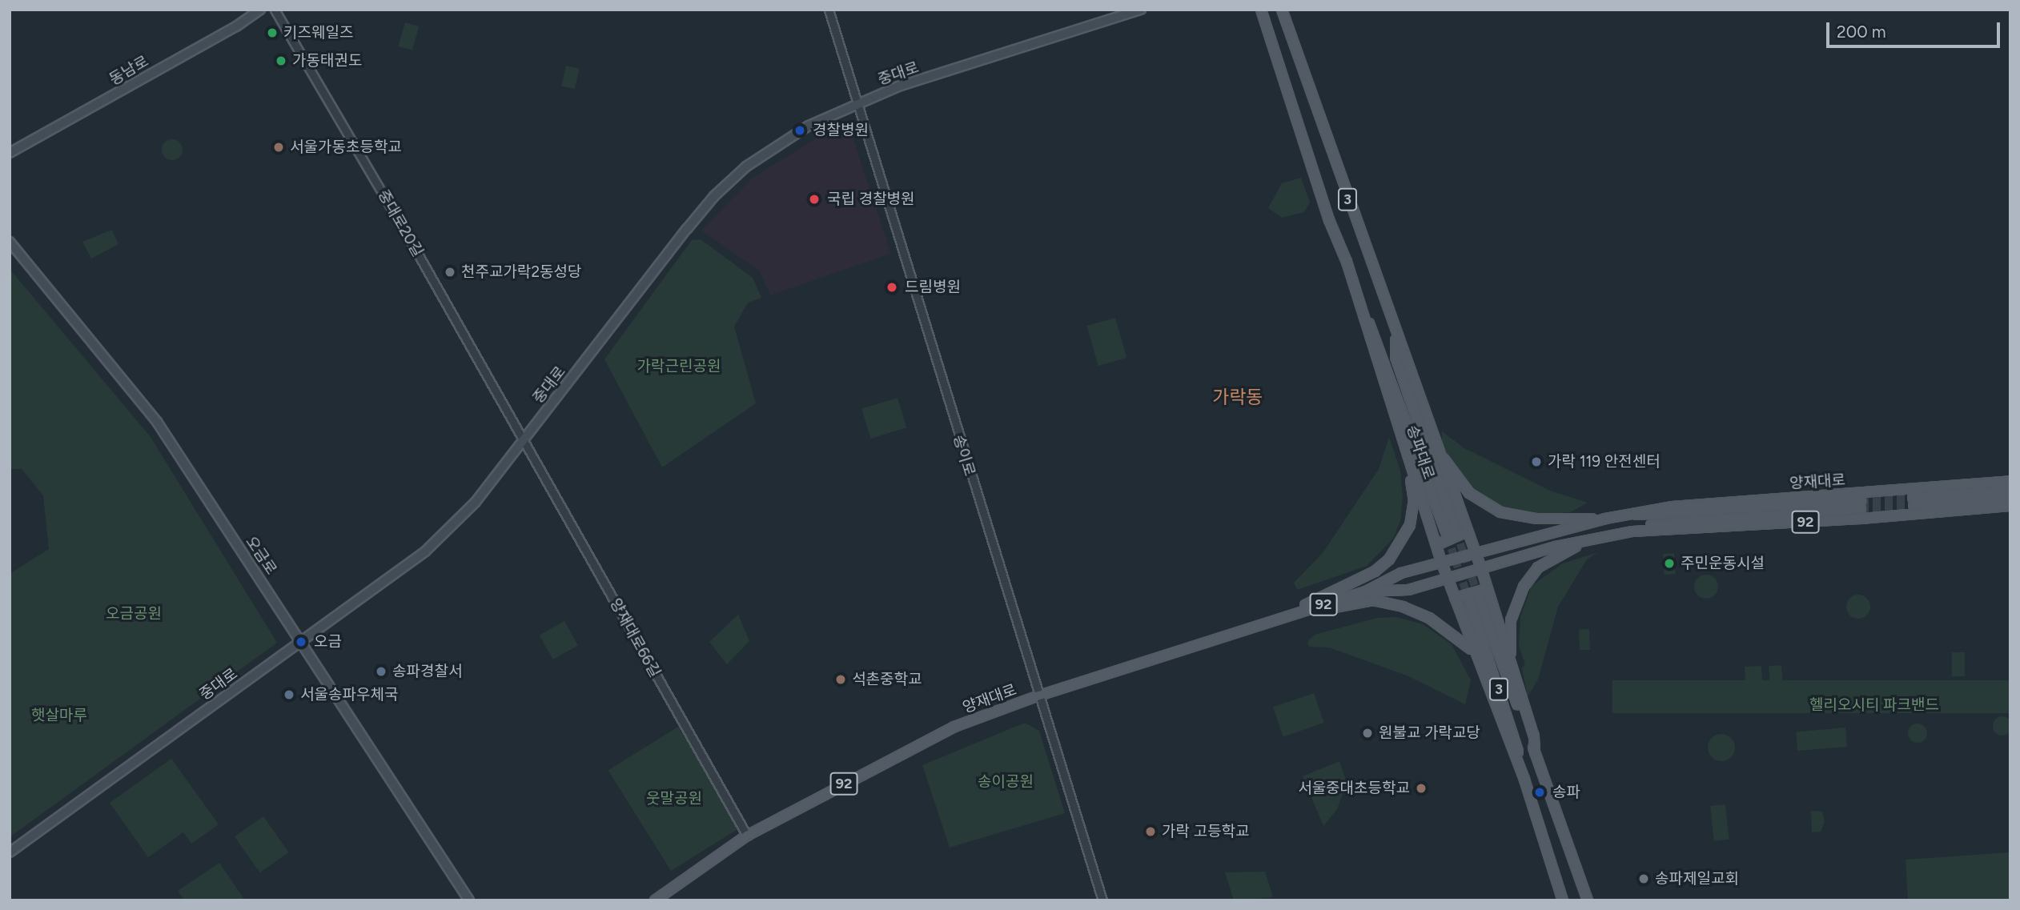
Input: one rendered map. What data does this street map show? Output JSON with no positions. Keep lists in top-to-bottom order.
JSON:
{
  "streets": {
    "main road": [
      "동남로",
      "중대로",
      "3",
      "송파대로",
      "양재대로",
      "92",
      "오금로"
    ],
    "street": ["중대로20길", "송이로", "양재대로66길"]
  },
  "crossings": [
    ["중대로", "중대로20길"],
    ["중대로", "송이로"],
    ["중대로", "오금로"],
    ["중대로", "양재대로66길"],
    ["3", "송파대로"],
    ["중대로20길", "양재대로66길"],
    ["송파대로", "양재대로"],
    ["송이로", "양재대로"],
    ["양재대로", "양재대로66길"]
  ],
  "districts": ["가락동"],
  "parks": [
    "가락근린공원",
    "오금공원",
    "헬리오시티 파크밴드",
    "햇살마루",
    "송이공원",
    "웃말공원"
  ],
  "places": [
    "키즈웨일즈",
    "가동태권도",
    "경찰병원",
    "서울가동초등학교",
    "국립 경찰병원",
    "천주교가락2동성당",
    "드림병원",
    "가락 119 안전센터",
    "주민운동시설",
    "오금",
    "송파경찰서",
    "석촌중학교",
    "서울송파우체국",
    "원불교 가락교당",
    "서울중대초등학교",
    "송파",
    "가락 고등학교",
    "송파제일교회"
  ],
  "scale_bar": "200 m"
}
